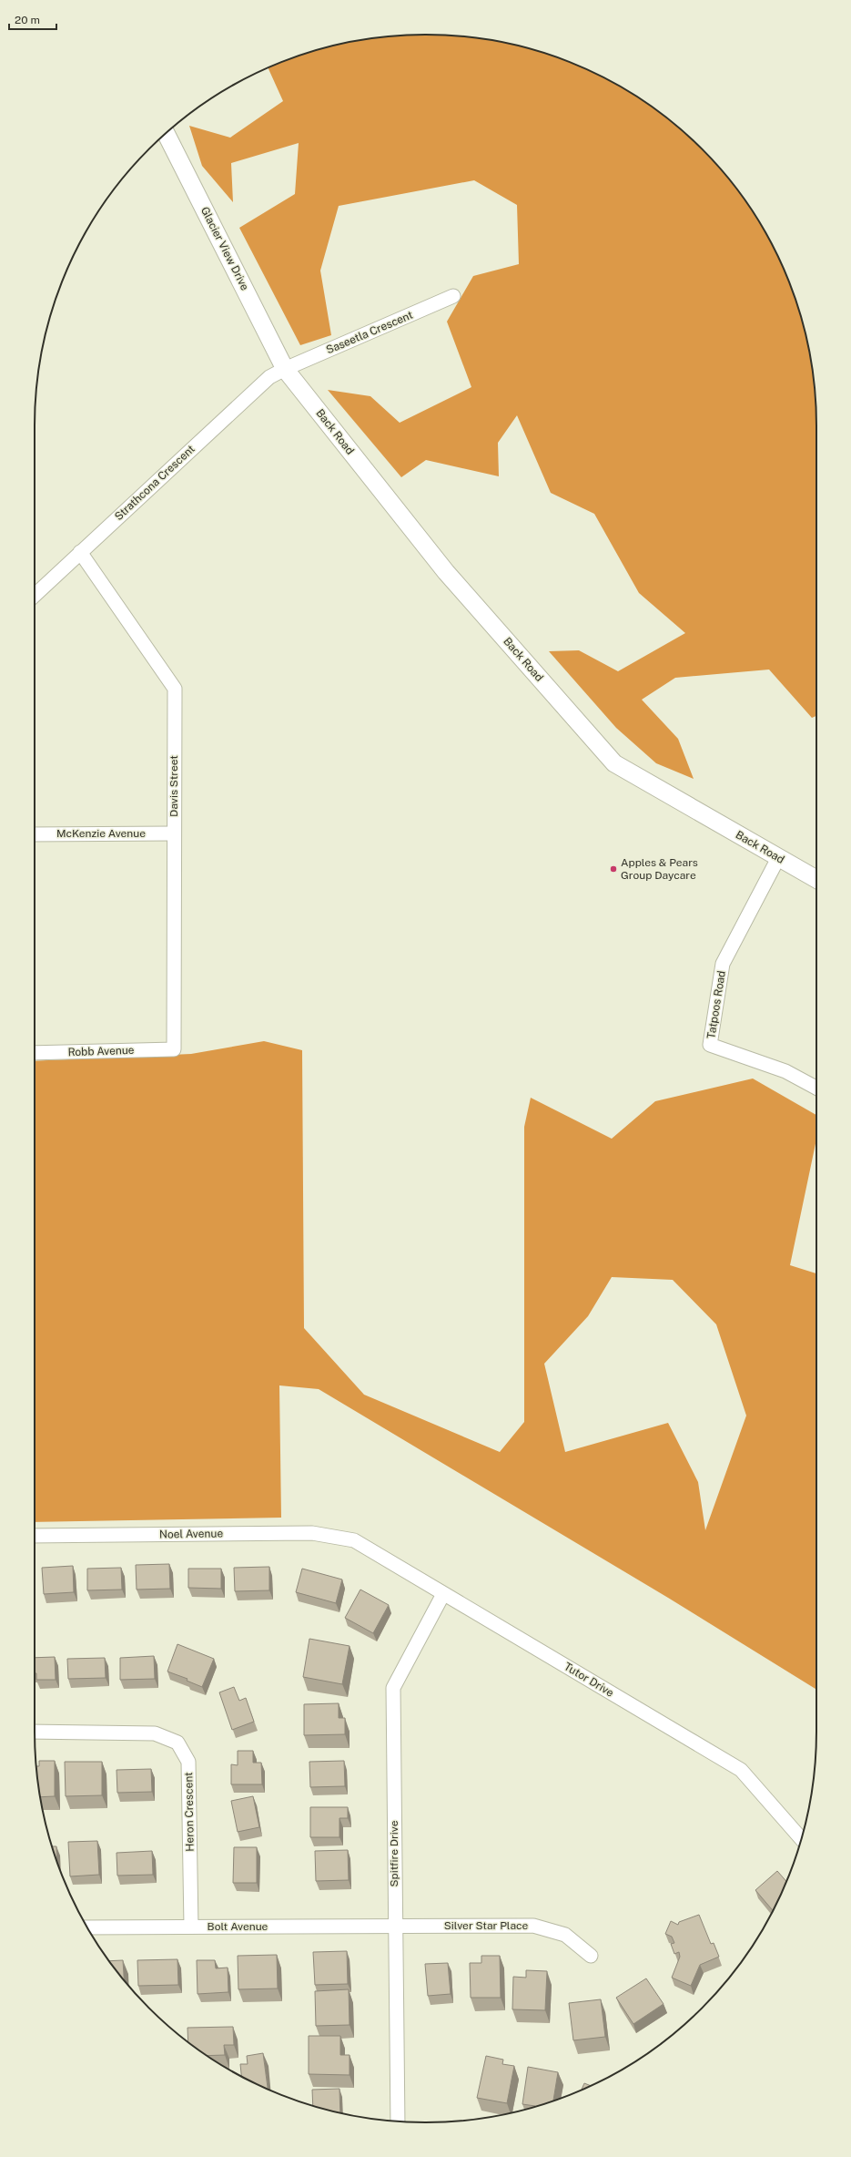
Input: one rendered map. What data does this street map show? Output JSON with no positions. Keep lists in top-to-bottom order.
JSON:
{
  "streets": {
    "street": [
      "Glacier View Drive",
      "Saseetla Crescent",
      "Back Road",
      "Strathcona Crescent",
      "Davis Street",
      "McKenzie Avenue",
      "Tatpoos Road",
      "Robb Avenue",
      "Noel Avenue",
      "Tutor Drive",
      "Heron Crescent",
      "Spitfire Drive",
      "Silver Star Place",
      "Bolt Avenue"
    ]
  },
  "crossings": [
    ["Glacier View Drive", "Saseetla Crescent"],
    ["Glacier View Drive", "Back Road"],
    ["Glacier View Drive", "Strathcona Crescent"],
    ["Saseetla Crescent", "Back Road"],
    ["Saseetla Crescent", "Strathcona Crescent"],
    ["Back Road", "Strathcona Crescent"],
    ["Back Road", "Tatpoos Road"],
    ["Strathcona Crescent", "Davis Street"],
    ["Davis Street", "McKenzie Avenue"],
    ["Davis Street", "Robb Avenue"],
    ["Noel Avenue", "Tutor Drive"],
    ["Tutor Drive", "Spitfire Drive"],
    ["Heron Crescent", "Bolt Avenue"],
    ["Spitfire Drive", "Silver Star Place"],
    ["Spitfire Drive", "Bolt Avenue"],
    ["Silver Star Place", "Bolt Avenue"]
  ],
  "places": ["Apples & Pears Group Daycare"],
  "scale_bar": "20 m"
}
